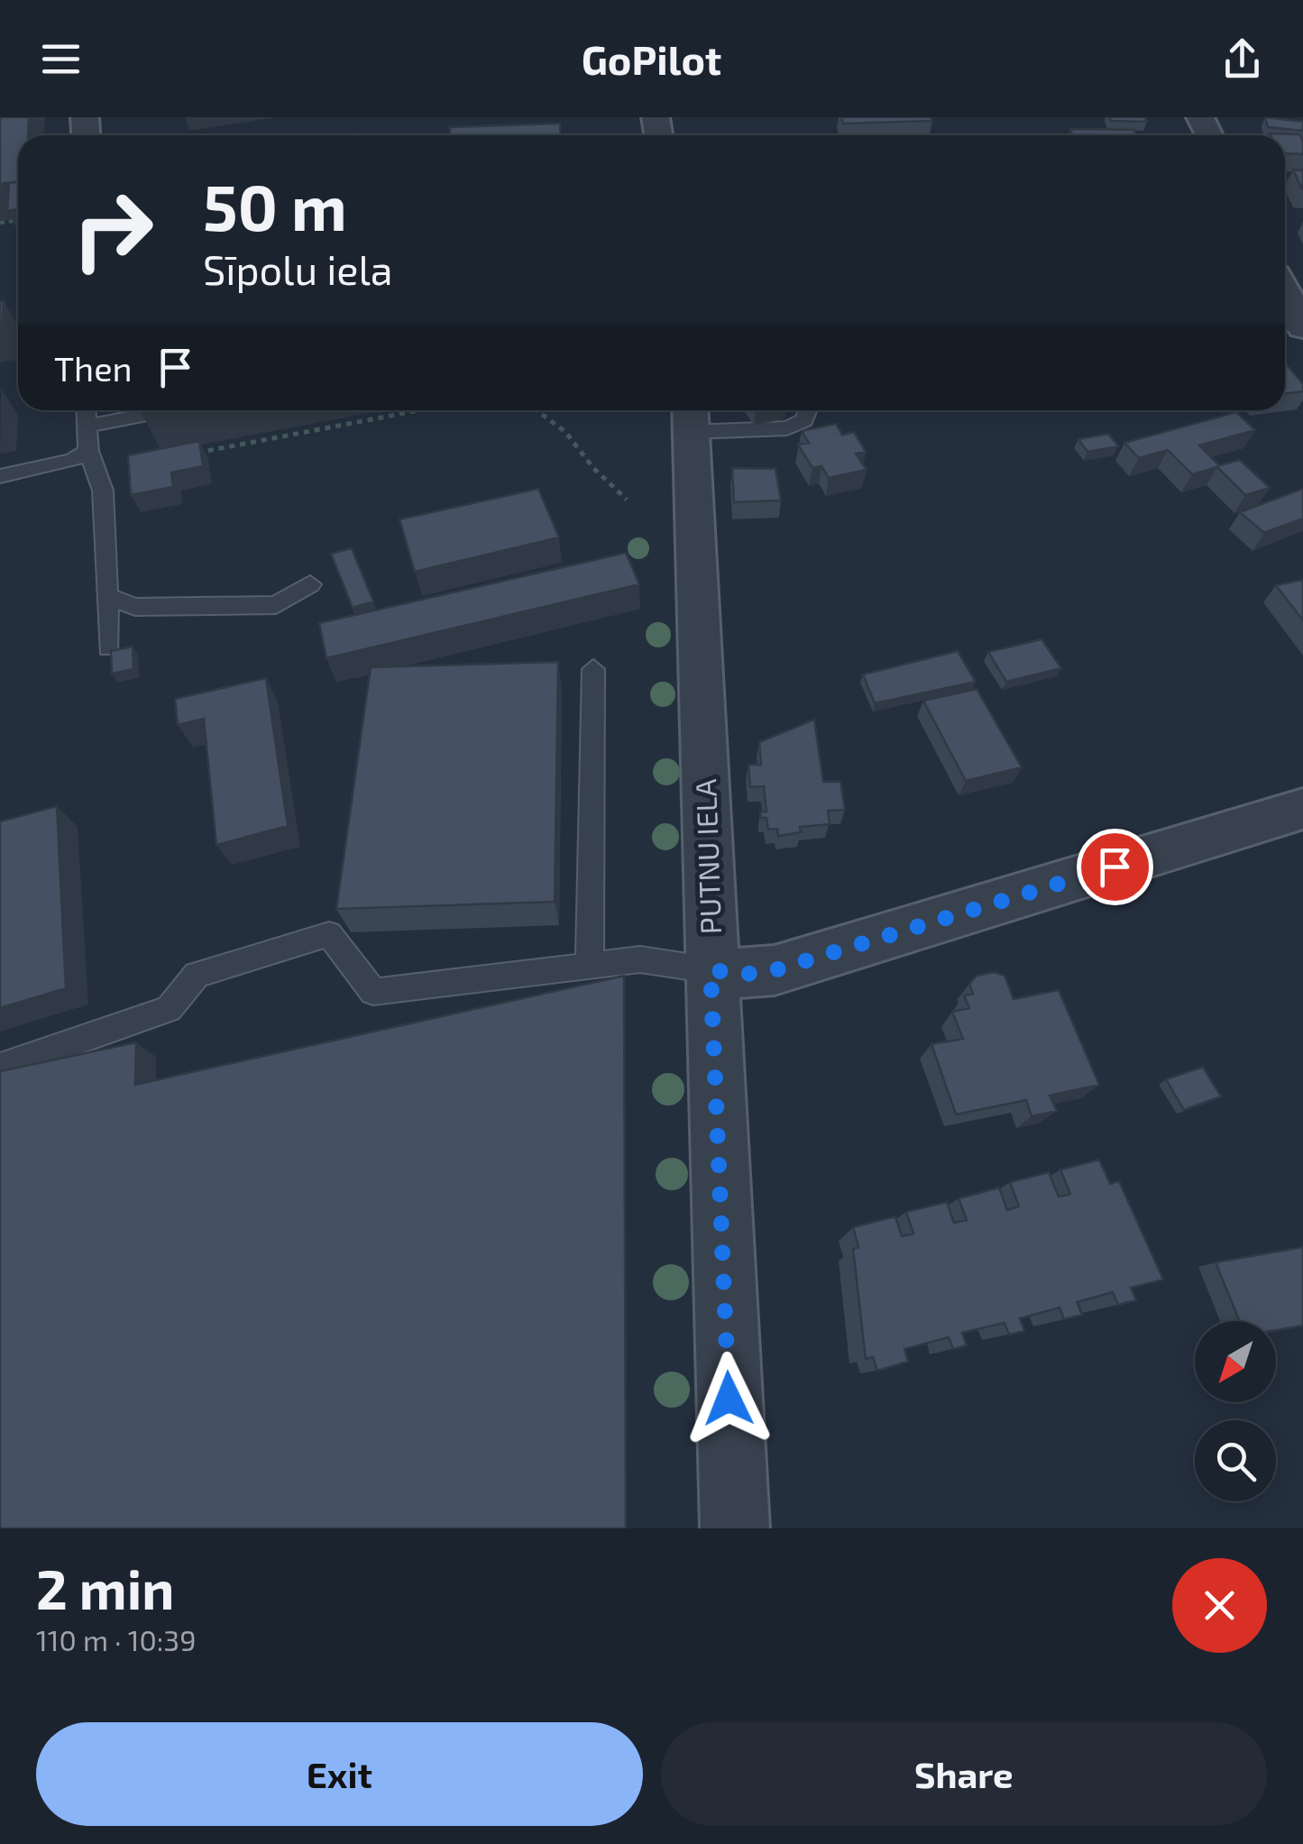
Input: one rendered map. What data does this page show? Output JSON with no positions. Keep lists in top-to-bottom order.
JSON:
{
  "streets": {
    "street": ["PUTNU IELA"]
  },
  "north": "bottom left",
  "page": {
    "header": "GoPilot",
    "turn": ["50 m", "Sīpolu iela"],
    "then": "Then",
    "heading": ["2 min", "110 m · 10:39"],
    "buttons": ["Exit", "Share"]
  }
}
